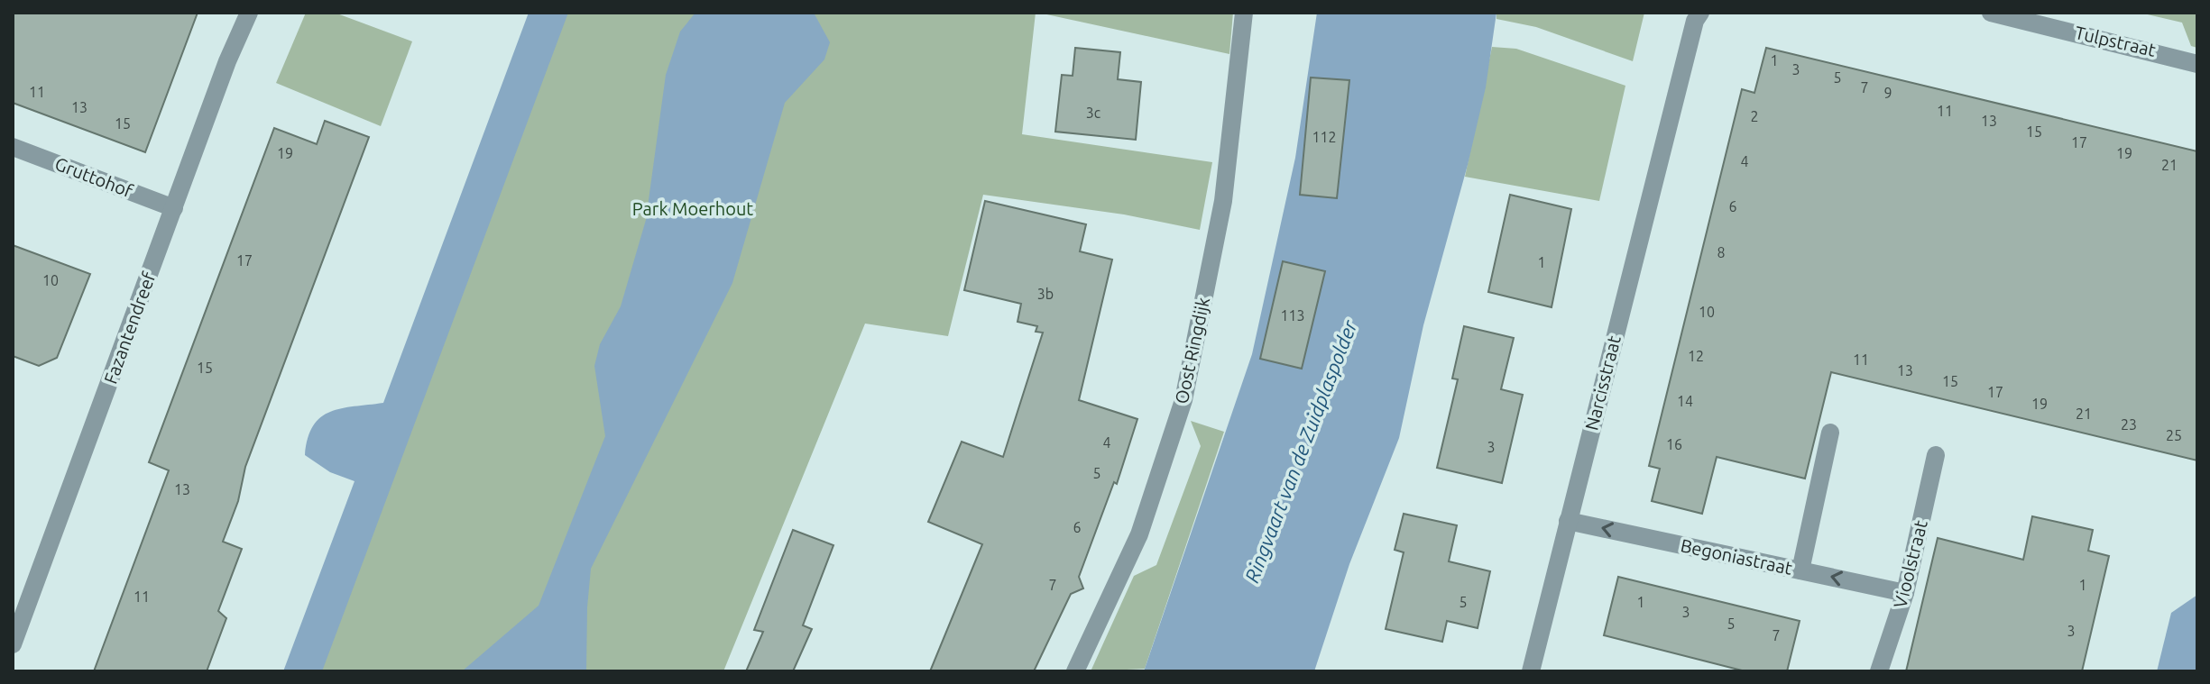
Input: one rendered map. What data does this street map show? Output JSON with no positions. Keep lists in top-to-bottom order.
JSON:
{
  "streets": {
    "street": [
      "Tulpstraat",
      "Gruttohof",
      "Fazantendreef",
      "Oost Ringdijk",
      "Narcisstraat",
      "Begoniastraat",
      "Vioolstraat"
    ]
  },
  "crossings": [
    ["Gruttohof", "Fazantendreef"],
    ["Narcisstraat", "Begoniastraat"],
    ["Begoniastraat", "Vioolstraat"]
  ],
  "one_way": ["Begoniastraat"],
  "water": ["Ringvaart van de Zuidplaspolder"],
  "parks": ["Park Moerhout"],
  "house_numbers": [
    "1",
    "3",
    "5",
    "7",
    "11",
    "9",
    "13",
    "11",
    "3c",
    "2",
    "13",
    "15",
    "15",
    "112",
    "17",
    "19",
    "19",
    "4",
    "21",
    "6",
    "8",
    "17",
    "1",
    "10",
    "3b",
    "10",
    "113",
    "12",
    "11",
    "15",
    "13",
    "15",
    "17",
    "14",
    "19",
    "21",
    "23",
    "25",
    "4",
    "16",
    "3",
    "5",
    "13",
    "6",
    "7",
    "1",
    "11",
    "5",
    "1",
    "3",
    "5",
    "3",
    "7"
  ]
}
